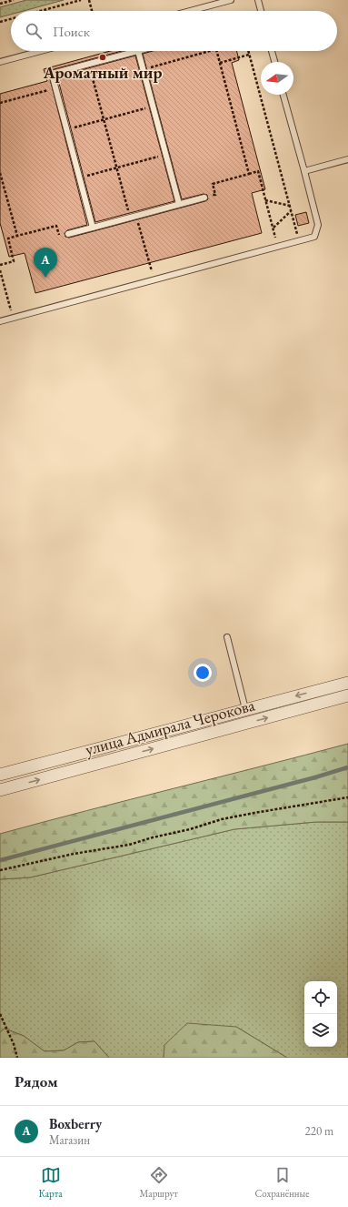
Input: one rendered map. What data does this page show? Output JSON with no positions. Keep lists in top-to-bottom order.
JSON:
{
  "streets": {
    "street": ["улица Адмирала Черокова"]
  },
  "places": ["Ароматный мир"],
  "north": "left",
  "page": {
    "search": "Поиск",
    "pins": "A",
    "heading": "Рядом",
    "list": [
      {
        "mark": "A",
        "name": "Boxberry",
        "note": "Магазин",
        "value": "220 m"
      }
    ],
    "nav": ["Карта", "Маршрут", "Сохранённые"]
  }
}
